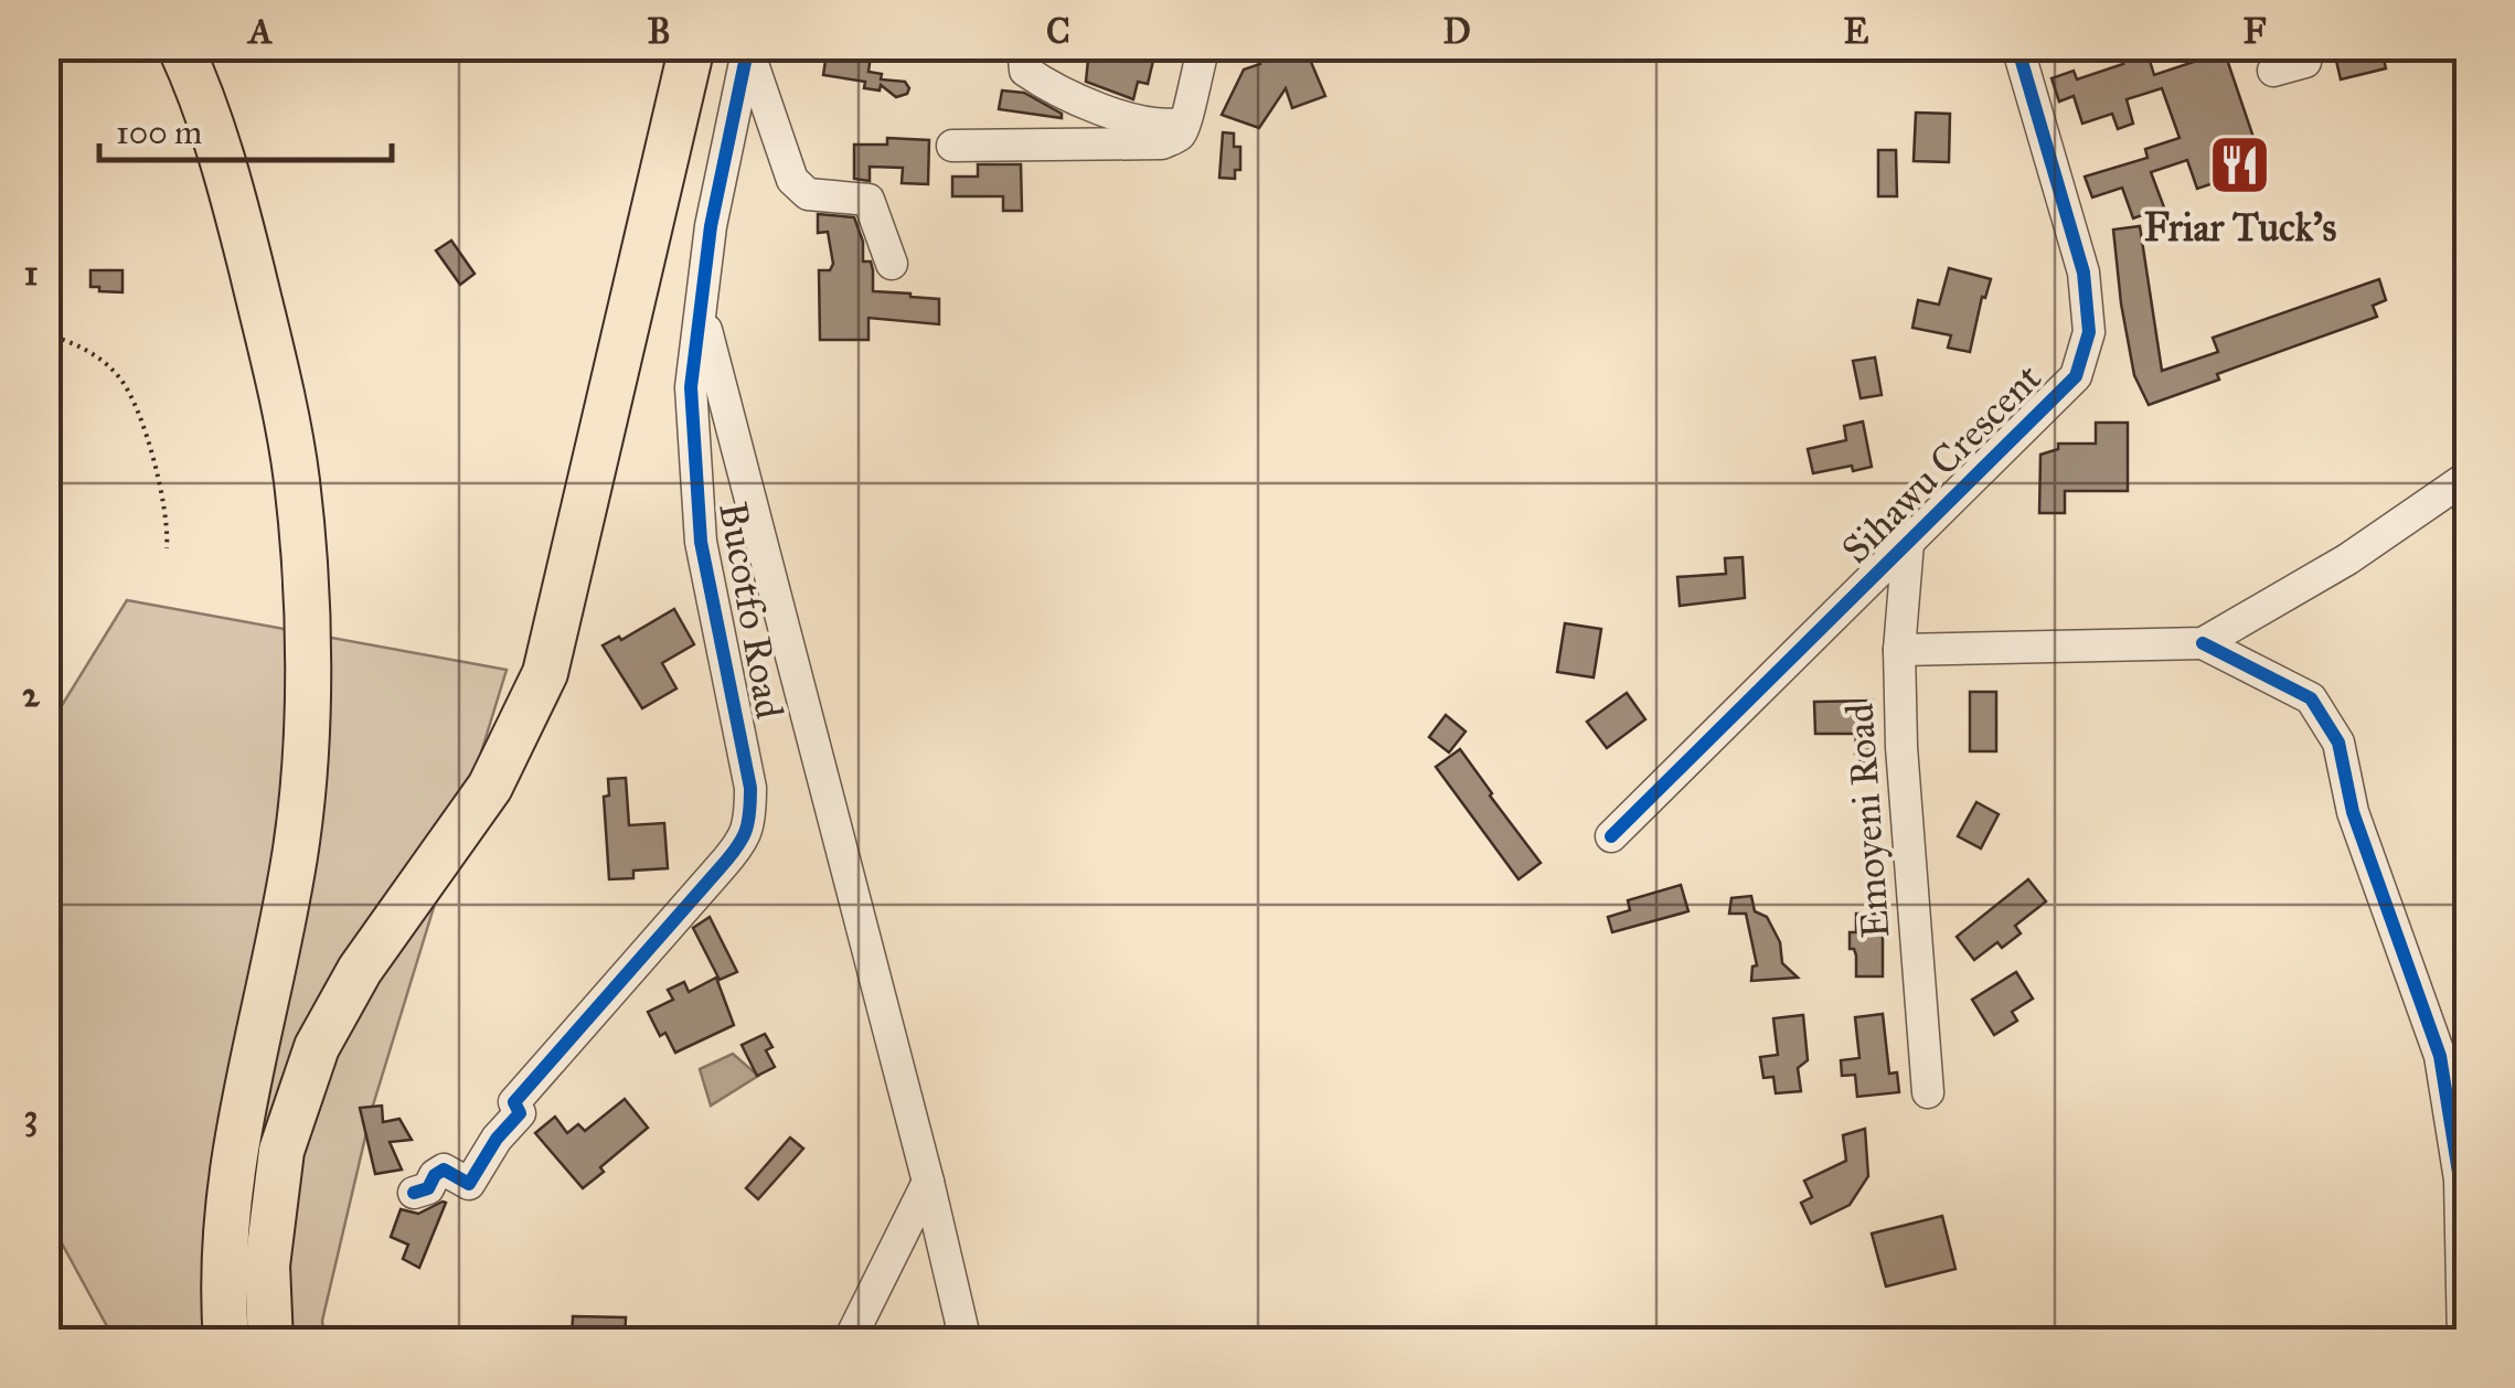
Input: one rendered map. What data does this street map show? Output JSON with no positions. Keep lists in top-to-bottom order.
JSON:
{
  "streets": {
    "street": ["Sihawu Crescent", "Bucotfo Road", "Emoyeni Road"]
  },
  "crossings": [
    ["Sihawu Crescent", "Emoyeni Road"]
  ],
  "places": {
    "restaurant": ["Friar Tuck's"]
  },
  "scale_bar": "100 m",
  "grid": {
    "columns": [
      "A",
      "B",
      "C",
      "D",
      "E",
      "F"
    ],
    "rows": ["1", "2", "3"]
  }
}
